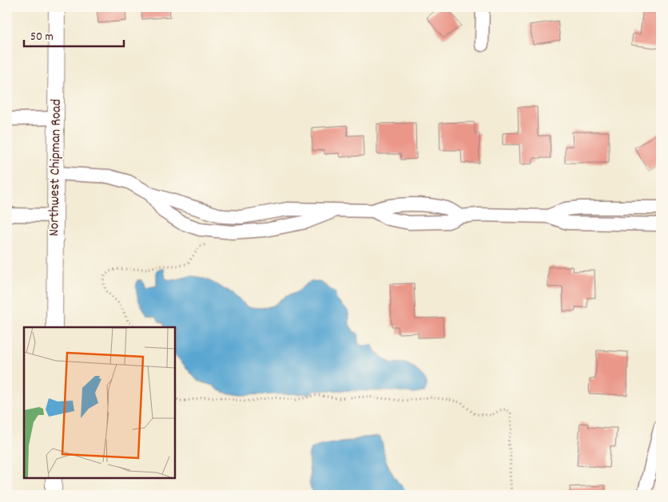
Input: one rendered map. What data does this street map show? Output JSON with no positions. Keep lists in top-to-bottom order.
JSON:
{
  "streets": {
    "main road": ["Northwest Chipman Road"]
  },
  "scale_bar": "50 m"
}
